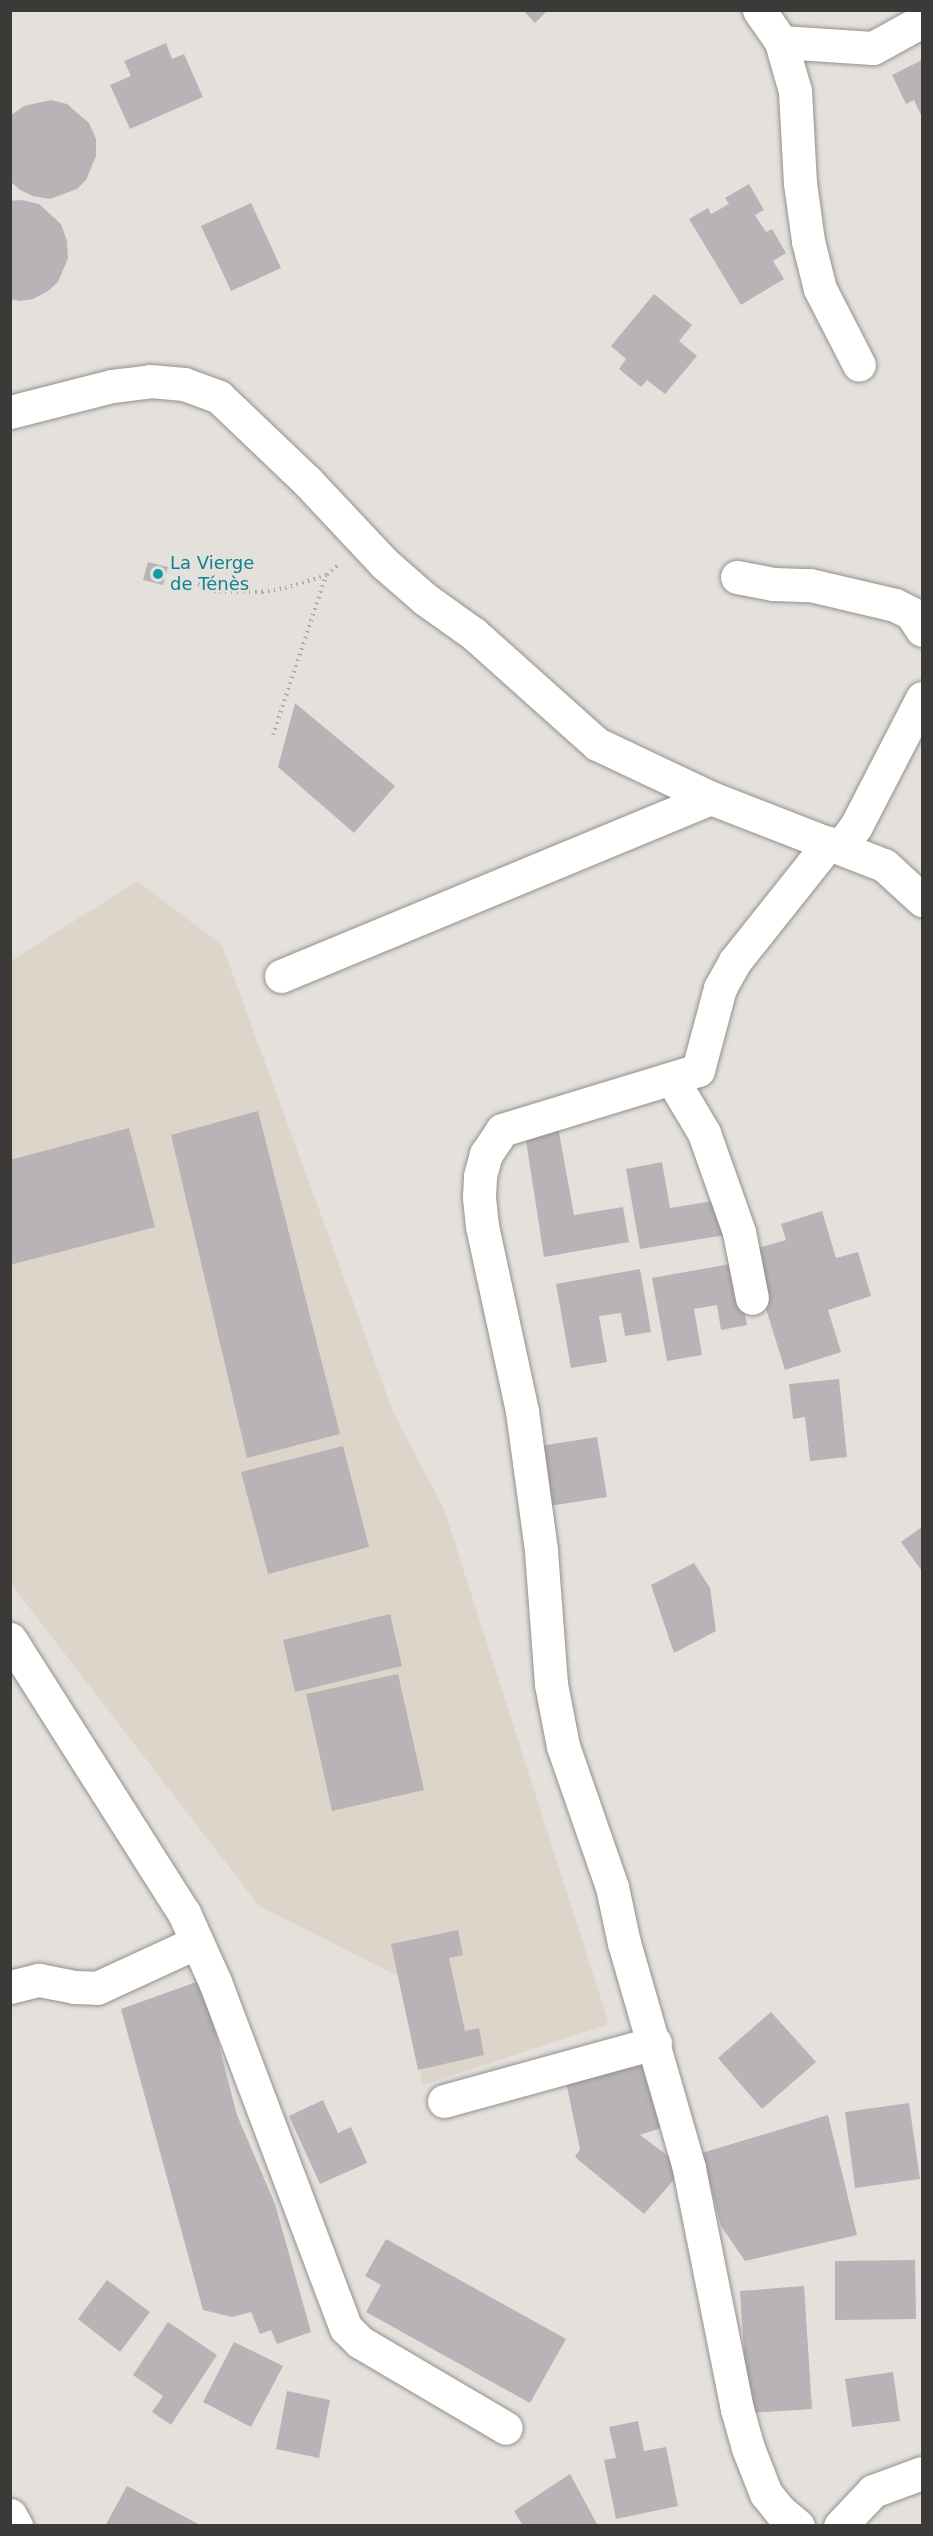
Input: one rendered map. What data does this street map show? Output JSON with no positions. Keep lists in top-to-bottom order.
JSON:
{
  "places": ["La Vierge de Ténès"]
}
